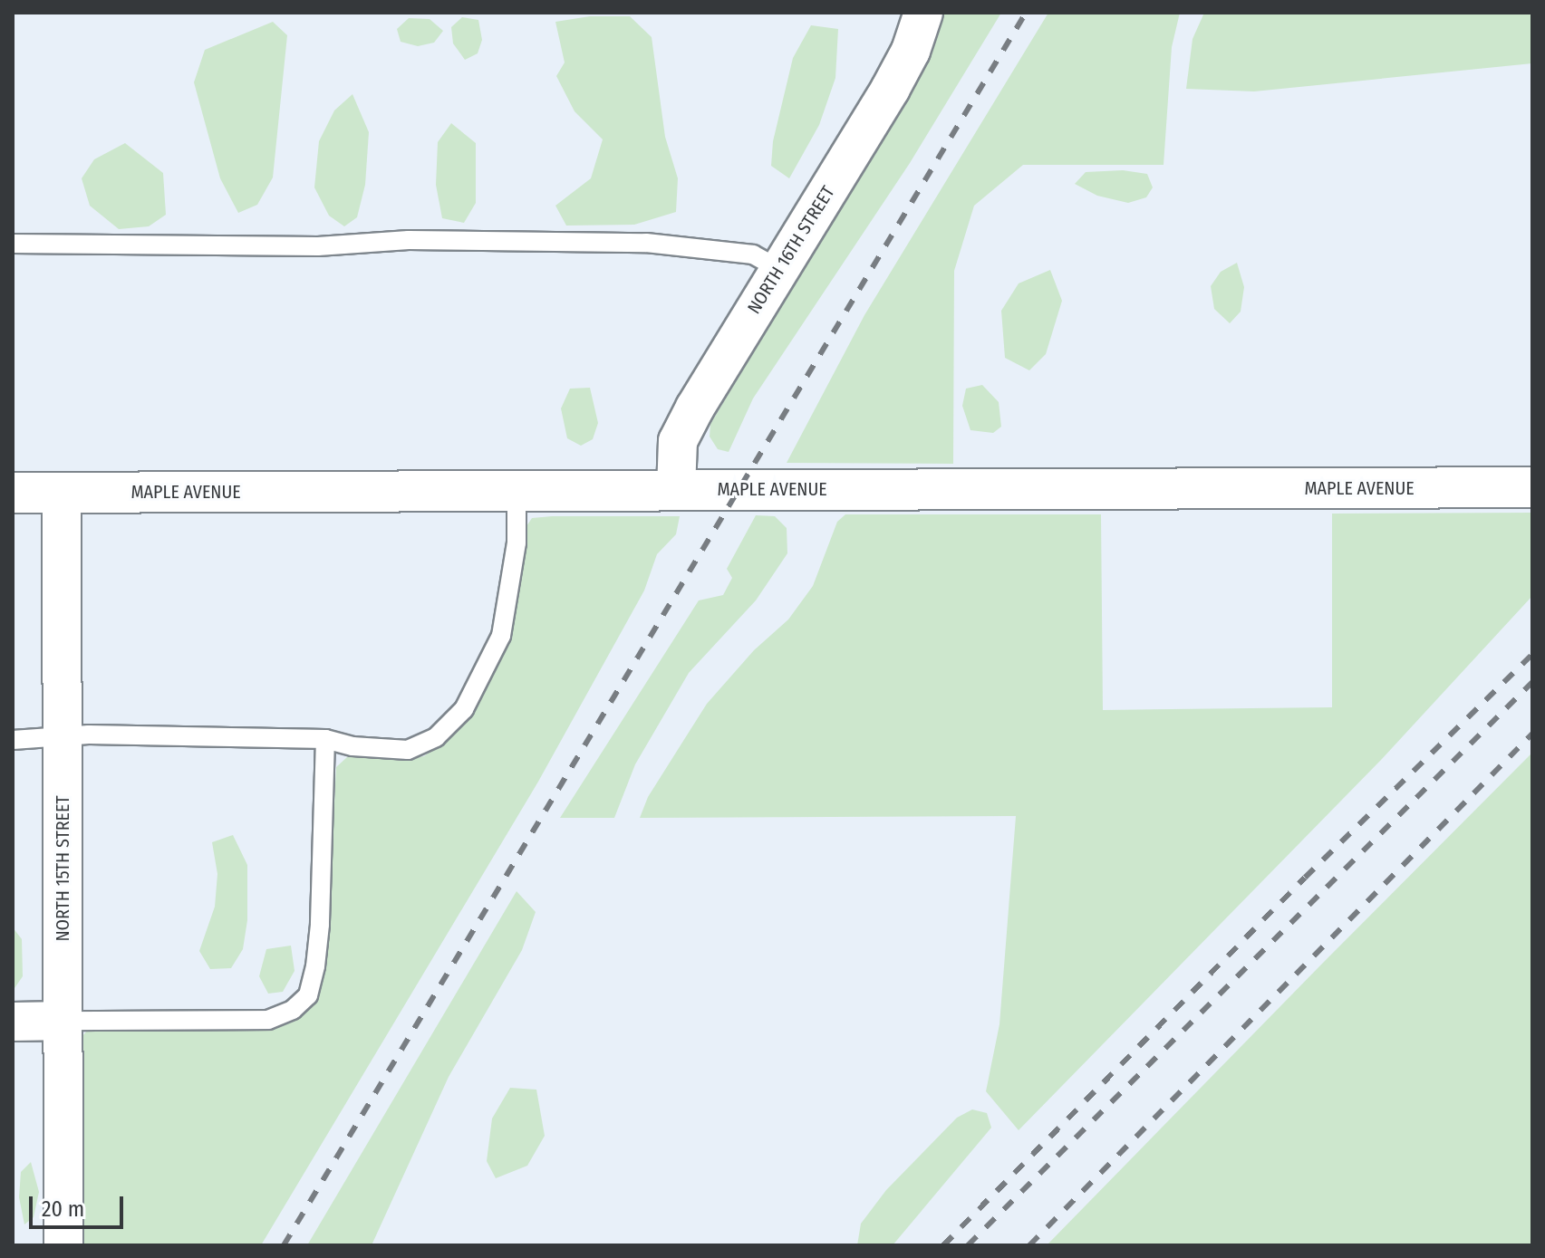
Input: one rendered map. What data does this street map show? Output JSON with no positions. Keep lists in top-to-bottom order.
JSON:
{
  "streets": {
    "main road": ["MAPLE AVENUE"],
    "street": ["NORTH 16TH STREET", "NORTH 15TH STREET"]
  },
  "crossings": [
    ["NORTH 16TH STREET", "MAPLE AVENUE"],
    ["MAPLE AVENUE", "NORTH 15TH STREET"]
  ],
  "scale_bar": "20 m"
}
